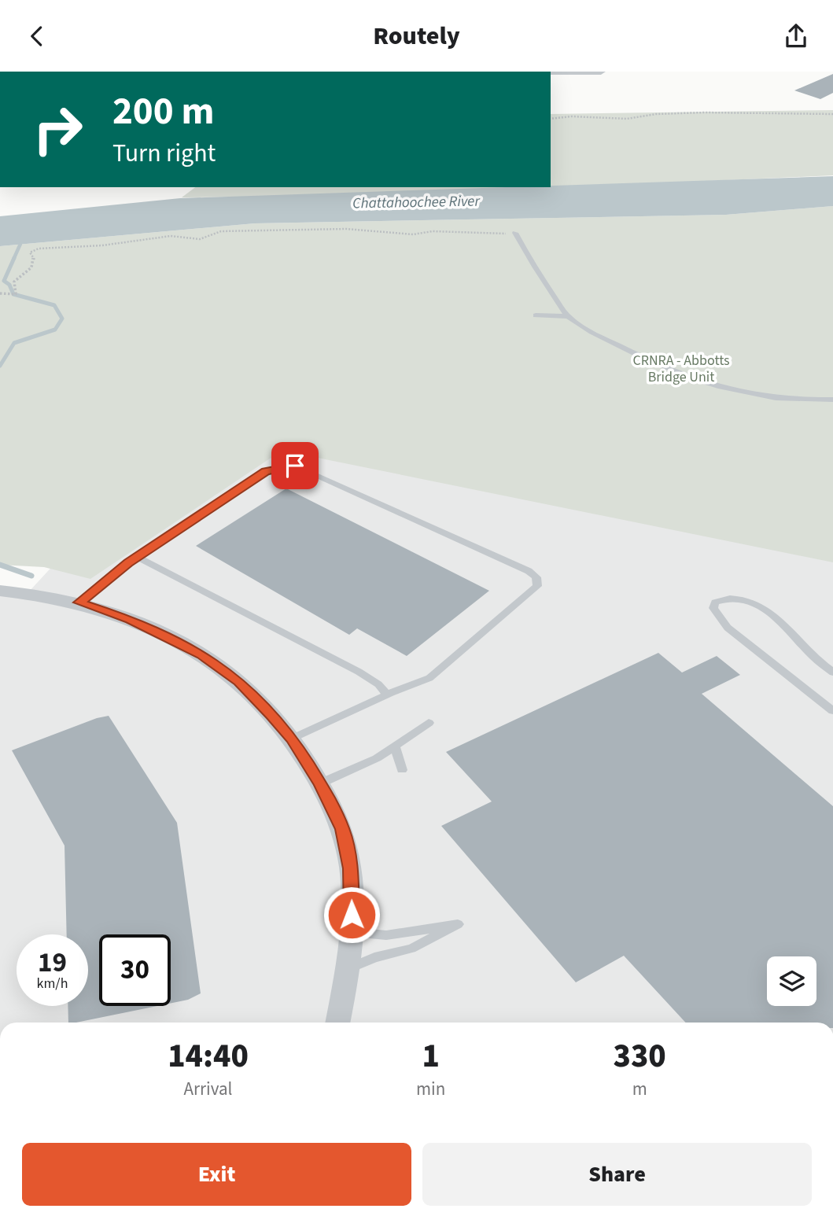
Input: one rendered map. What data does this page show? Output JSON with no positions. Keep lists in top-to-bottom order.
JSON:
{
  "water": ["Chattahoochee River"],
  "parks": ["CRNRA - Abbotts Bridge Unit"],
  "page": {
    "header": "Routely",
    "turn": ["200 m", "Turn right"],
    "speed": "19 km/h",
    "limit": "30",
    "eta": [
      "14:40",
      "Arrival",
      "1",
      "min",
      "330",
      "m"
    ],
    "buttons": ["Exit", "Share"]
  }
}
